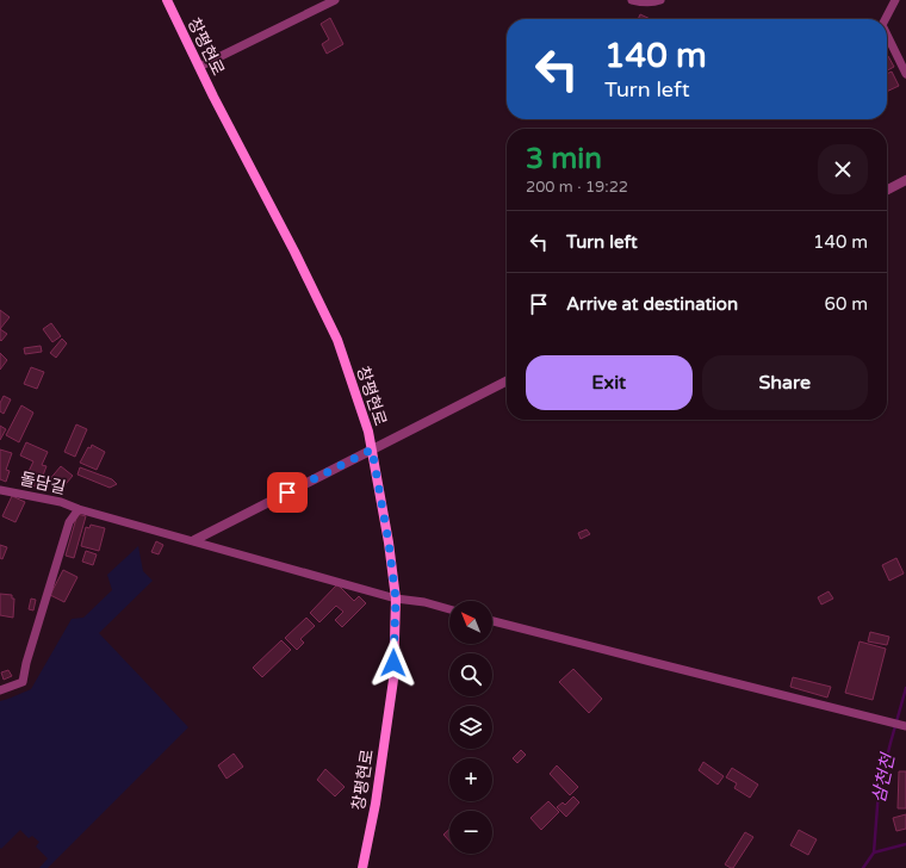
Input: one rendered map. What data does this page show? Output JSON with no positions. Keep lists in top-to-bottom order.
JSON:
{
  "streets": {
    "main road": ["창평현로"],
    "street": ["돌담길"]
  },
  "crossings": [
    ["창평현로", "돌담길"]
  ],
  "water": ["삼천천"],
  "north": "top left",
  "page": {
    "turn": ["140 m", "Turn left"],
    "heading": ["3 min", "200 m · 19:22"],
    "list": [
      {
        "name": "Turn left",
        "value": "140 m"
      },
      {
        "name": "Arrive at destination",
        "value": "60 m"
      }
    ],
    "buttons": ["Exit", "Share"],
    "map_buttons": ["+", "−"]
  }
}
